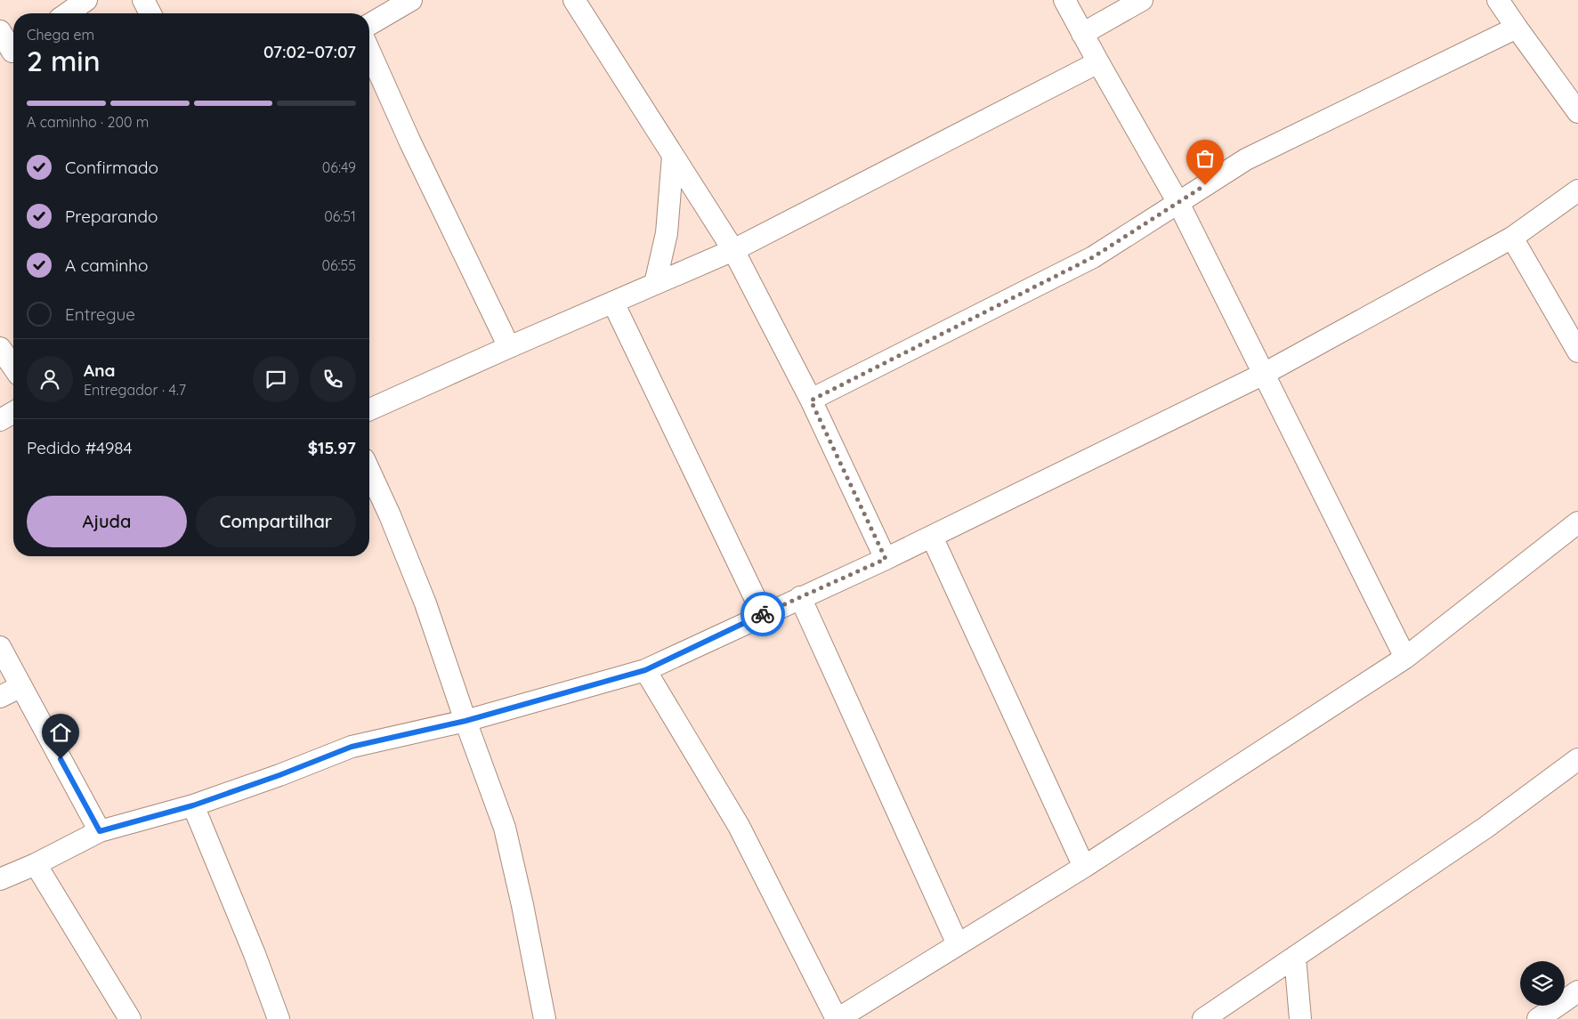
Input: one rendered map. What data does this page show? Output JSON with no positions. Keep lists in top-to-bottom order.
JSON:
{
  "page": {
    "heading": ["2 min", "Chega em", "07:02–07:07"],
    "panel": [
      "Ana",
      "Entregador · 4.7",
      "Pedido #4984",
      "$15.97"
    ],
    "bar": "A caminho · 200 m",
    "list": [
      ["Confirmado", "06:49"],
      ["Preparando", "06:51"],
      ["A caminho", "06:55"],
      "Entregue"
    ],
    "buttons": ["Ajuda", "Compartilhar"]
  }
}
